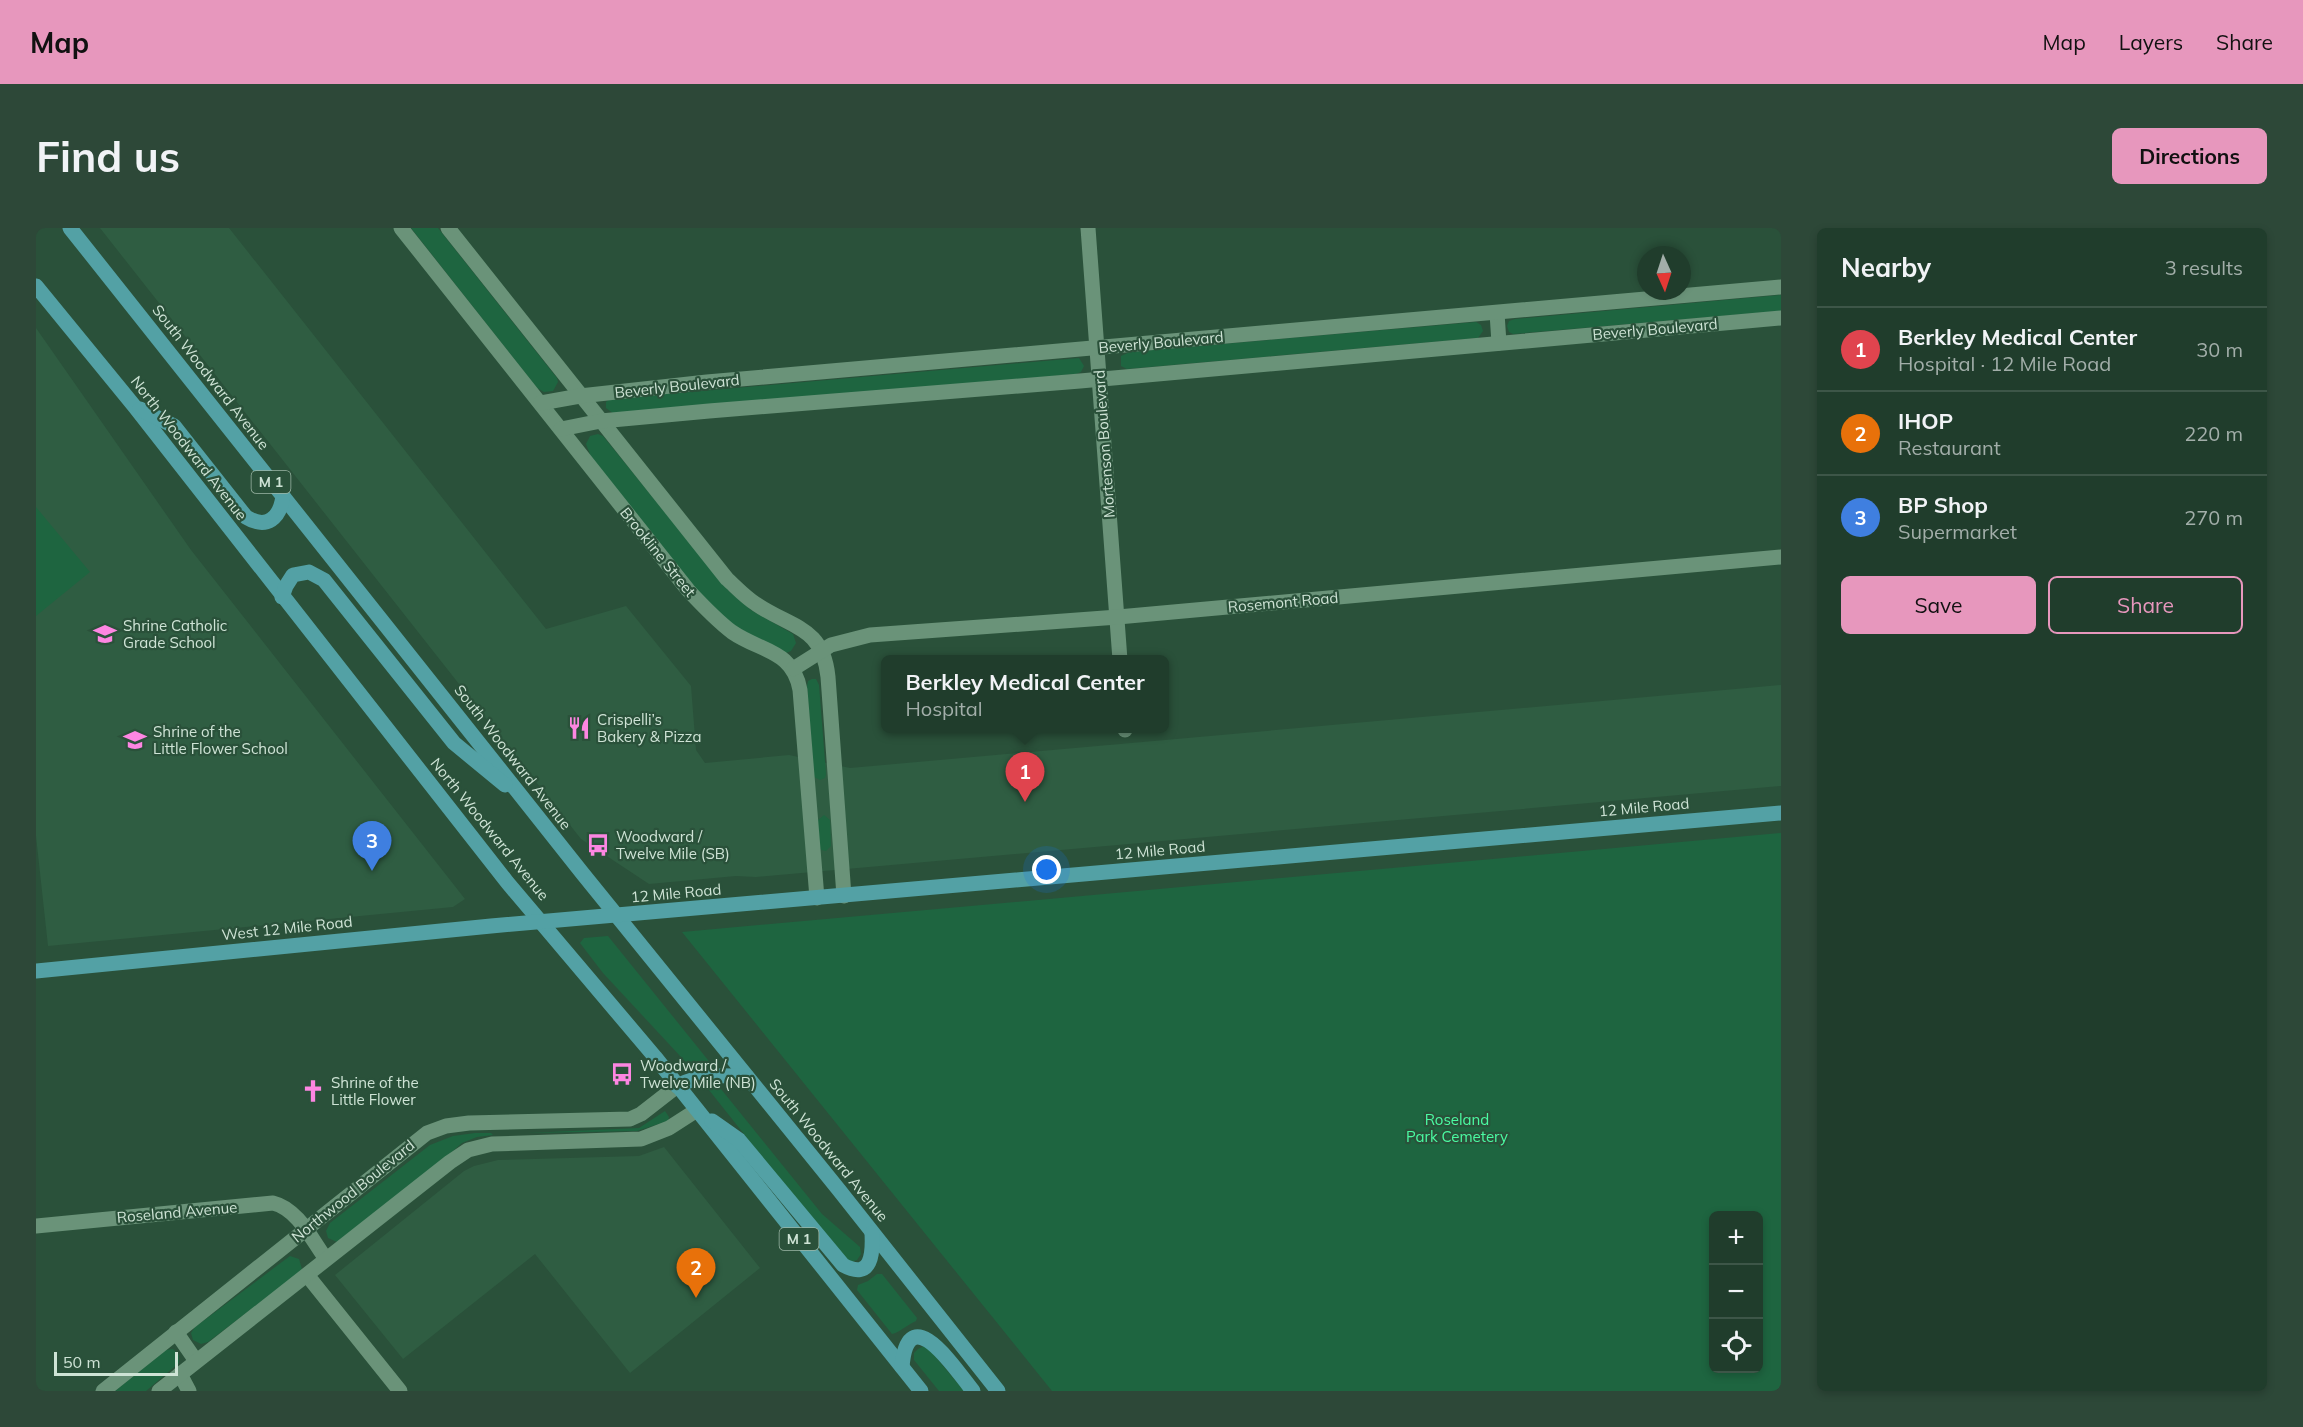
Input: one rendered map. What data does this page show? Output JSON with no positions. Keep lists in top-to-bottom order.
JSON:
{
  "streets": {
    "main road": [
      "South Woodward Avenue",
      "North Woodward Avenue",
      "M 1",
      "12 Mile Road",
      "West 12 Mile Road"
    ],
    "street": [
      "Beverly Boulevard",
      "Mortenson Boulevard",
      "Brookline Street",
      "Rosemont Road",
      "Northwood Boulevard",
      "Roseland Avenue"
    ]
  },
  "crossings": [
    ["Beverly Boulevard", "Mortenson Boulevard"],
    ["Beverly Boulevard", "Brookline Street"],
    ["South Woodward Avenue", "12 Mile Road"],
    ["Mortenson Boulevard", "Rosemont Road"],
    ["North Woodward Avenue", "12 Mile Road"],
    ["North Woodward Avenue", "West 12 Mile Road"],
    ["North Woodward Avenue", "Northwood Boulevard"],
    ["Brookline Street", "Rosemont Road"],
    ["12 Mile Road", "West 12 Mile Road"],
    ["Northwood Boulevard", "Roseland Avenue"]
  ],
  "parks": ["Roseland Park Cemetery"],
  "places": {
    "school or university": ["Shrine Catholic Grade School", "Shrine of the Little Flower School"],
    "restaurant": ["Crispelli’s Bakery & Pizza"],
    "bus stop": ["Woodward / Twelve Mile (SB)", "Woodward / Twelve Mile (NB)"],
    "church": ["Shrine of the Little Flower"]
  },
  "scale_bar": "50 m",
  "north": "bottom",
  "page": {
    "header": "Map",
    "nav": ["Map", "Layers", "Share"],
    "buttons": [
      "Directions",
      ["Save", "Share"]
    ],
    "title": "Find us",
    "heading": ["Nearby", "3 results"],
    "list": [
      {
        "mark": "1",
        "name": "Berkley Medical Center",
        "note": "Hospital · 12 Mile Road",
        "value": "30 m"
      },
      {
        "mark": "2",
        "name": "IHOP",
        "note": "Restaurant",
        "value": "220 m"
      },
      {
        "mark": "3",
        "name": "BP Shop",
        "note": "Supermarket",
        "value": "270 m"
      }
    ],
    "popup": ["Berkley Medical Center", "Hospital"],
    "pins": ["1", "3", "2"],
    "map_buttons": ["+", "−"],
    "scale": "50 m"
  }
}
